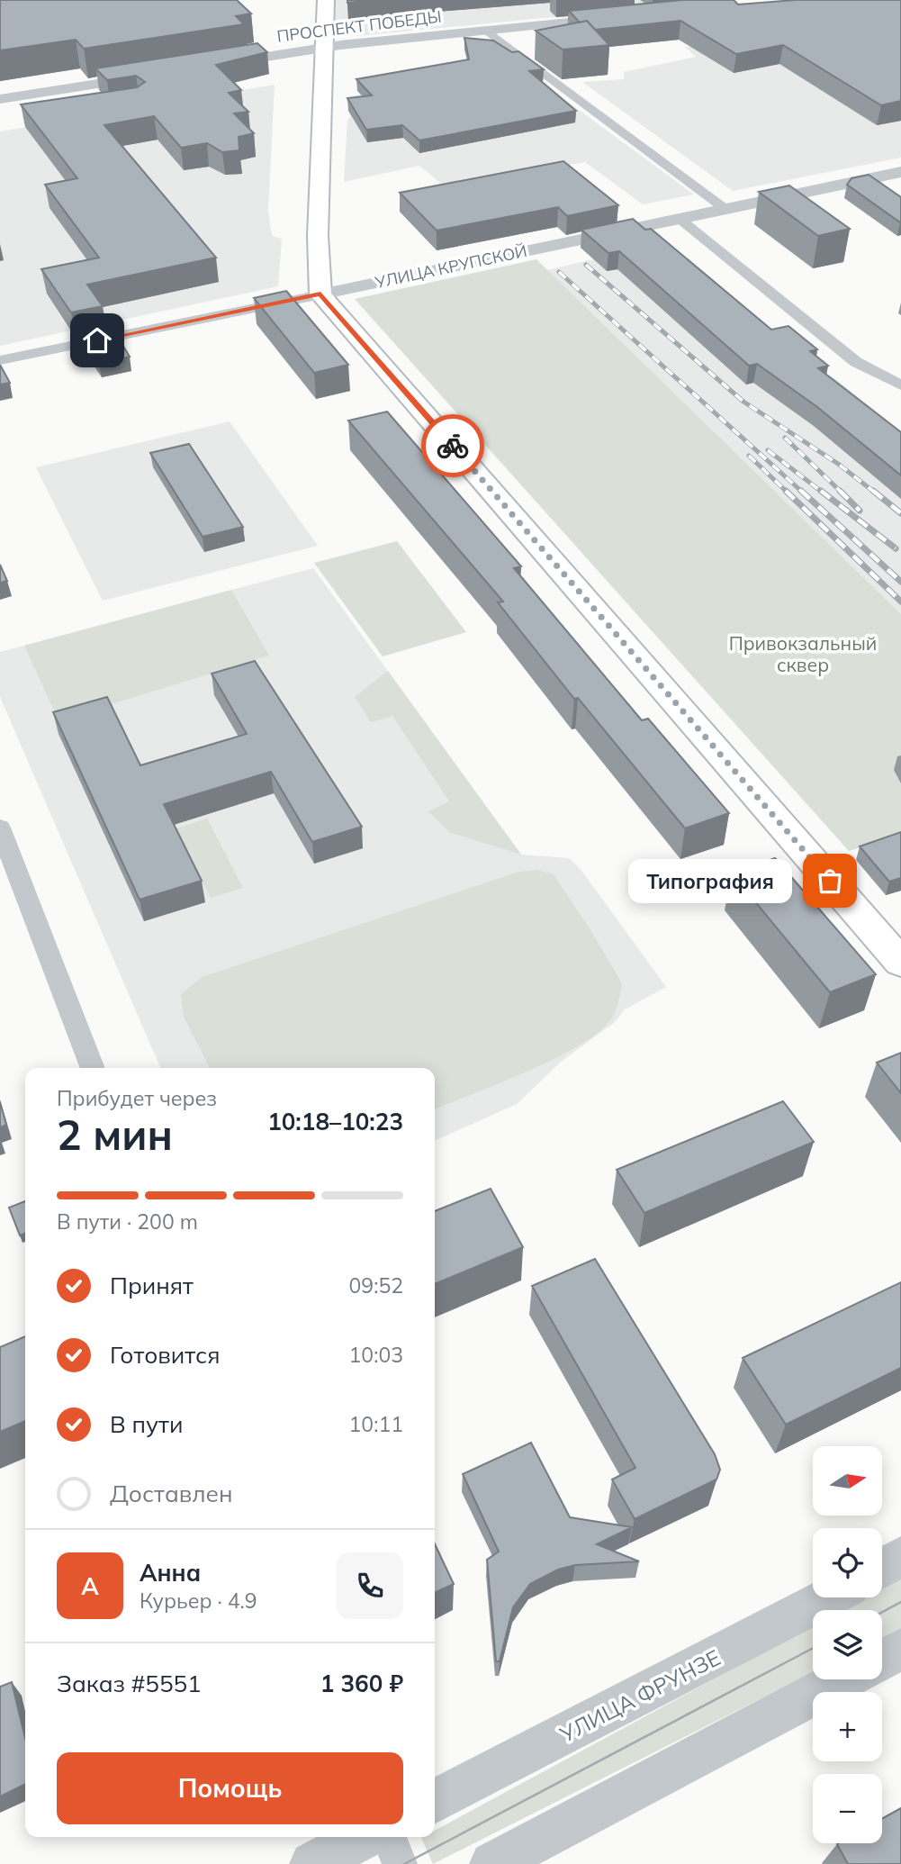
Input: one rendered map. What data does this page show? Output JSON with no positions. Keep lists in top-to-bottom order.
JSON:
{
  "streets": {
    "street": ["ПРОСПЕКТ ПОБЕДЫ", "УЛИЦА КРУПСКОЙ", "УЛИЦА ФРУНЗЕ"]
  },
  "parks": ["Привокзальный сквер"],
  "places": ["Типография"],
  "north": "right",
  "page": {
    "bubble": "Типография",
    "heading": ["2 мин", "Прибудет через", "10:18–10:23"],
    "panel": [
      "Анна",
      "Курьер · 4.9",
      "Заказ #5551",
      "1 360 ₽"
    ],
    "bar": "В пути · 200 m",
    "list": [
      ["Принят", "09:52"],
      ["Готовится", "10:03"],
      ["В пути", "10:11"],
      "Доставлен"
    ],
    "map_buttons": ["+", "−"],
    "round": "А",
    "buttons": "Помощь"
  }
}
